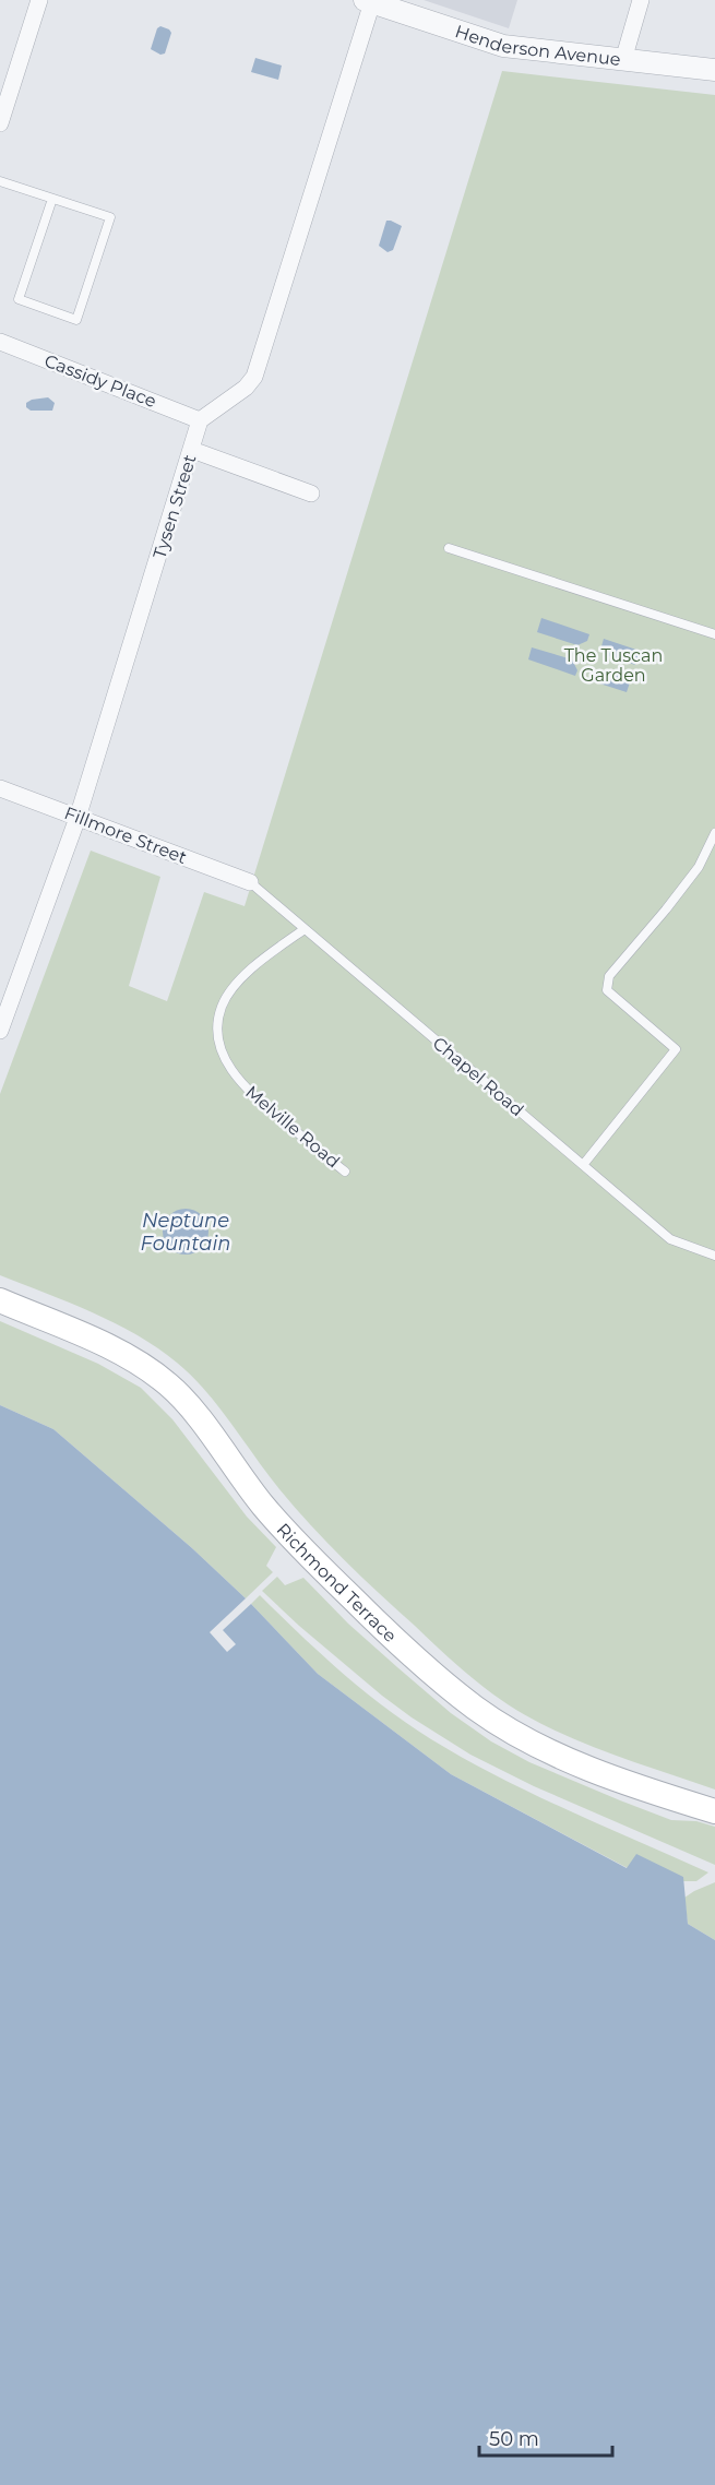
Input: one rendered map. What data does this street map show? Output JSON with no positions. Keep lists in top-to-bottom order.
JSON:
{
  "streets": {
    "main road": ["Richmond Terrace"],
    "street": [
      "Henderson Avenue",
      "Cassidy Place",
      "Tysen Street",
      "Fillmore Street"
    ],
    "lane": ["Chapel Road", "Melville Road"]
  },
  "crossings": [
    ["Cassidy Place", "Tysen Street"],
    ["Tysen Street", "Fillmore Street"],
    ["Fillmore Street", "Chapel Road"],
    ["Chapel Road", "Melville Road"]
  ],
  "water": ["Neptune Fountain"],
  "parks": ["The Tuscan Garden"],
  "scale_bar": "50 m"
}
